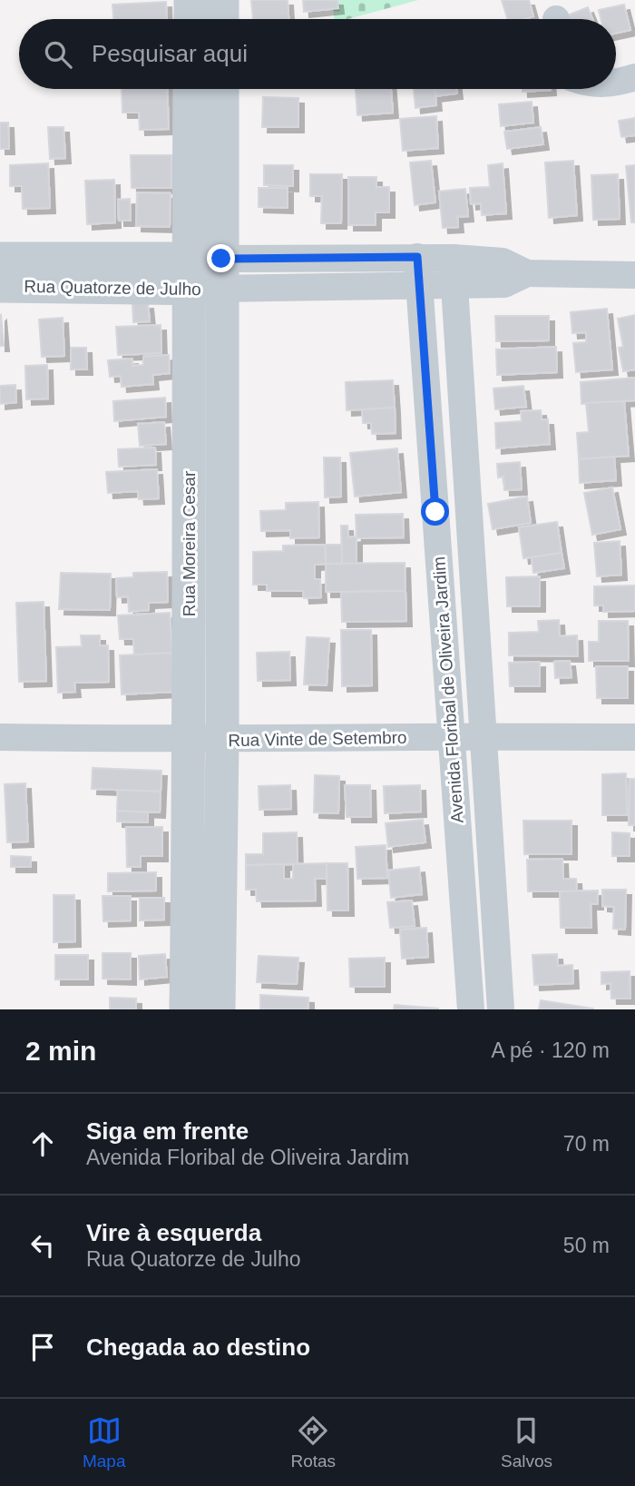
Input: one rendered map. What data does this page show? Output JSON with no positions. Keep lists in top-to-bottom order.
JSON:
{
  "streets": {
    "street": [
      "Rua Quatorze de Julho",
      "Rua Moreira Cesar",
      "Avenida Floribal de Oliveira Jardim",
      "Rua Vinte de Setembro"
    ]
  },
  "crossings": [
    ["Rua Quatorze de Julho", "Rua Moreira Cesar"],
    ["Rua Quatorze de Julho", "Avenida Floribal de Oliveira Jardim"],
    ["Rua Moreira Cesar", "Rua Vinte de Setembro"],
    ["Avenida Floribal de Oliveira Jardim", "Rua Vinte de Setembro"]
  ],
  "page": {
    "search": "Pesquisar aqui",
    "heading": ["2 min", "A pé · 120 m"],
    "list": [
      ["Siga em frente", "Avenida Floribal de Oliveira Jardim", "70 m"],
      ["Vire à esquerda", "Rua Quatorze de Julho", "50 m"],
      "Chegada ao destino"
    ],
    "nav": ["Mapa", "Rotas", "Salvos"]
  }
}
